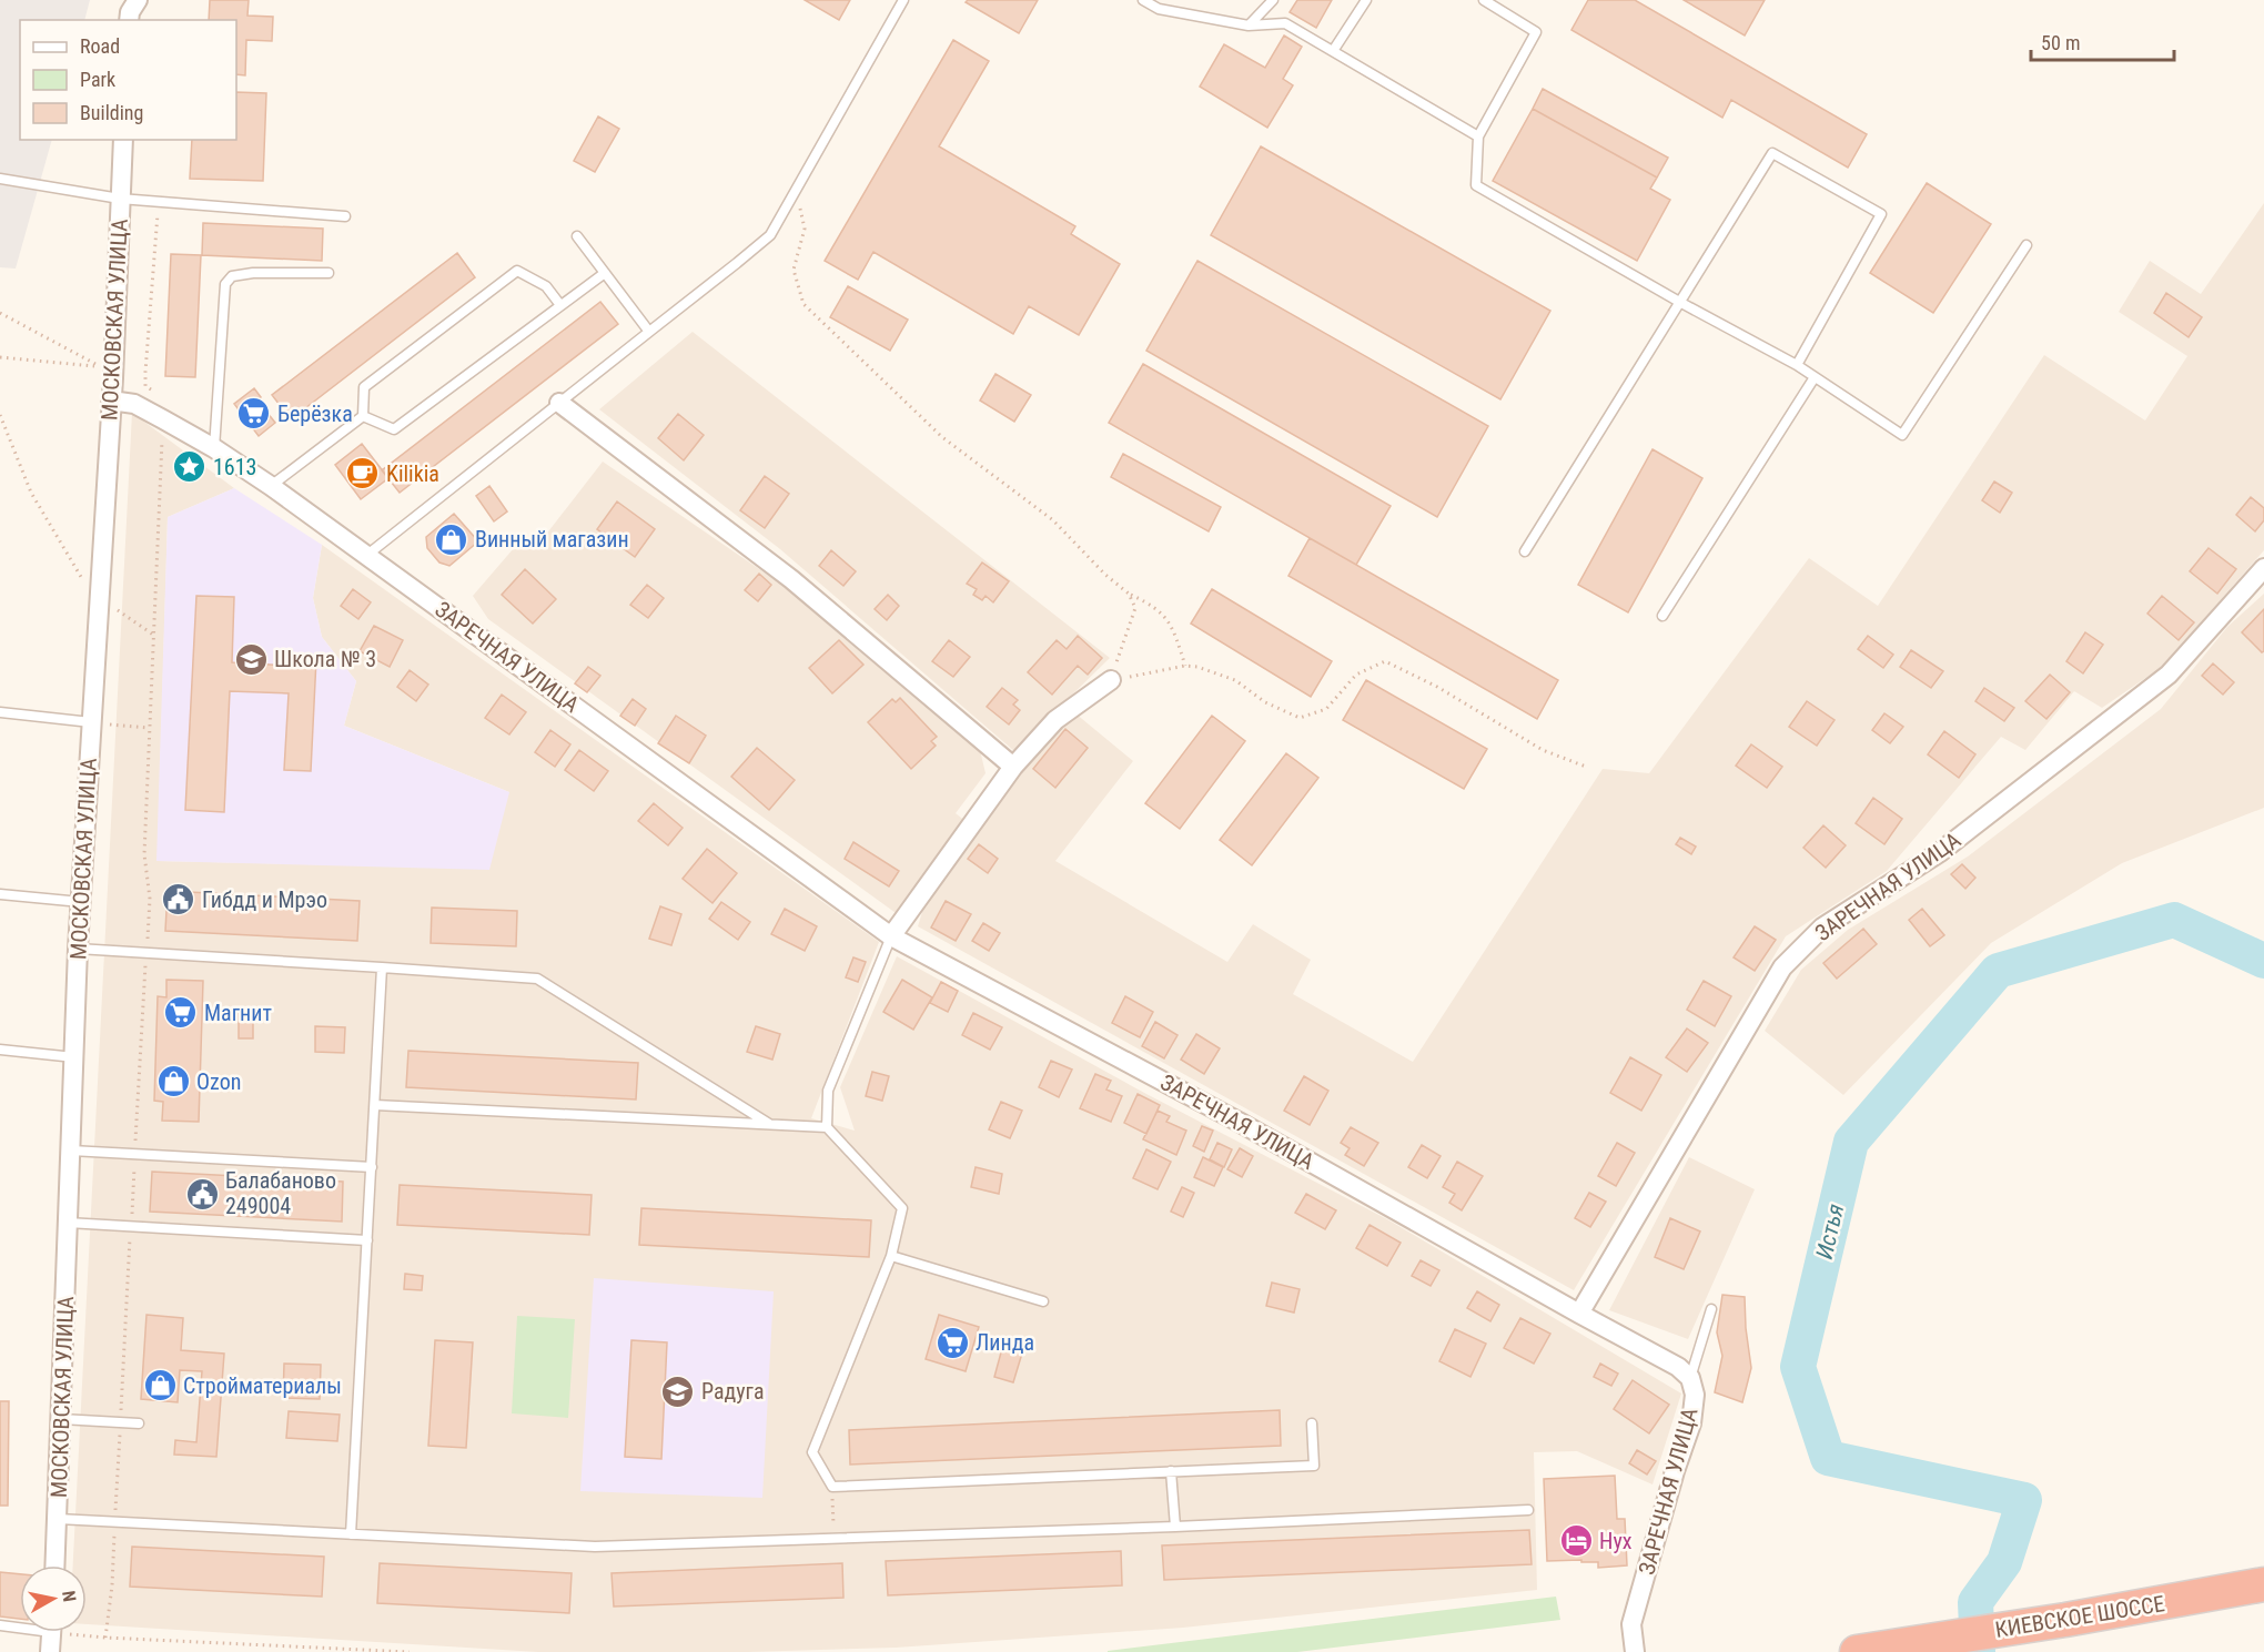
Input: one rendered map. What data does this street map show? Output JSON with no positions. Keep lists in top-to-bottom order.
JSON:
{
  "streets": {
    "highway": ["КИЕВСКОЕ ШОССЕ"],
    "street": ["МОСКОВСКАЯ УЛИЦА", "ЗАРЕЧНАЯ УЛИЦА"]
  },
  "crossings": [
    ["МОСКОВСКАЯ УЛИЦА", "ЗАРЕЧНАЯ УЛИЦА"]
  ],
  "water": ["Истья"],
  "places": {
    "supermarket": ["Берёзка", "Магнит", "Линда"],
    "place": ["1613"],
    "cafe": ["Kilikia"],
    "shop": ["Винный магазин", "Ozon", "Стройматериалы"],
    "school or university": ["Школа № 3", "Радуга"],
    "public building": ["Гибдд и Мрэо", "Балабаново 249004"],
    "hotel": ["Нух"]
  },
  "legend": ["Road", "Park", "Building"],
  "scale_bar": "50 m",
  "north": "right"
}
